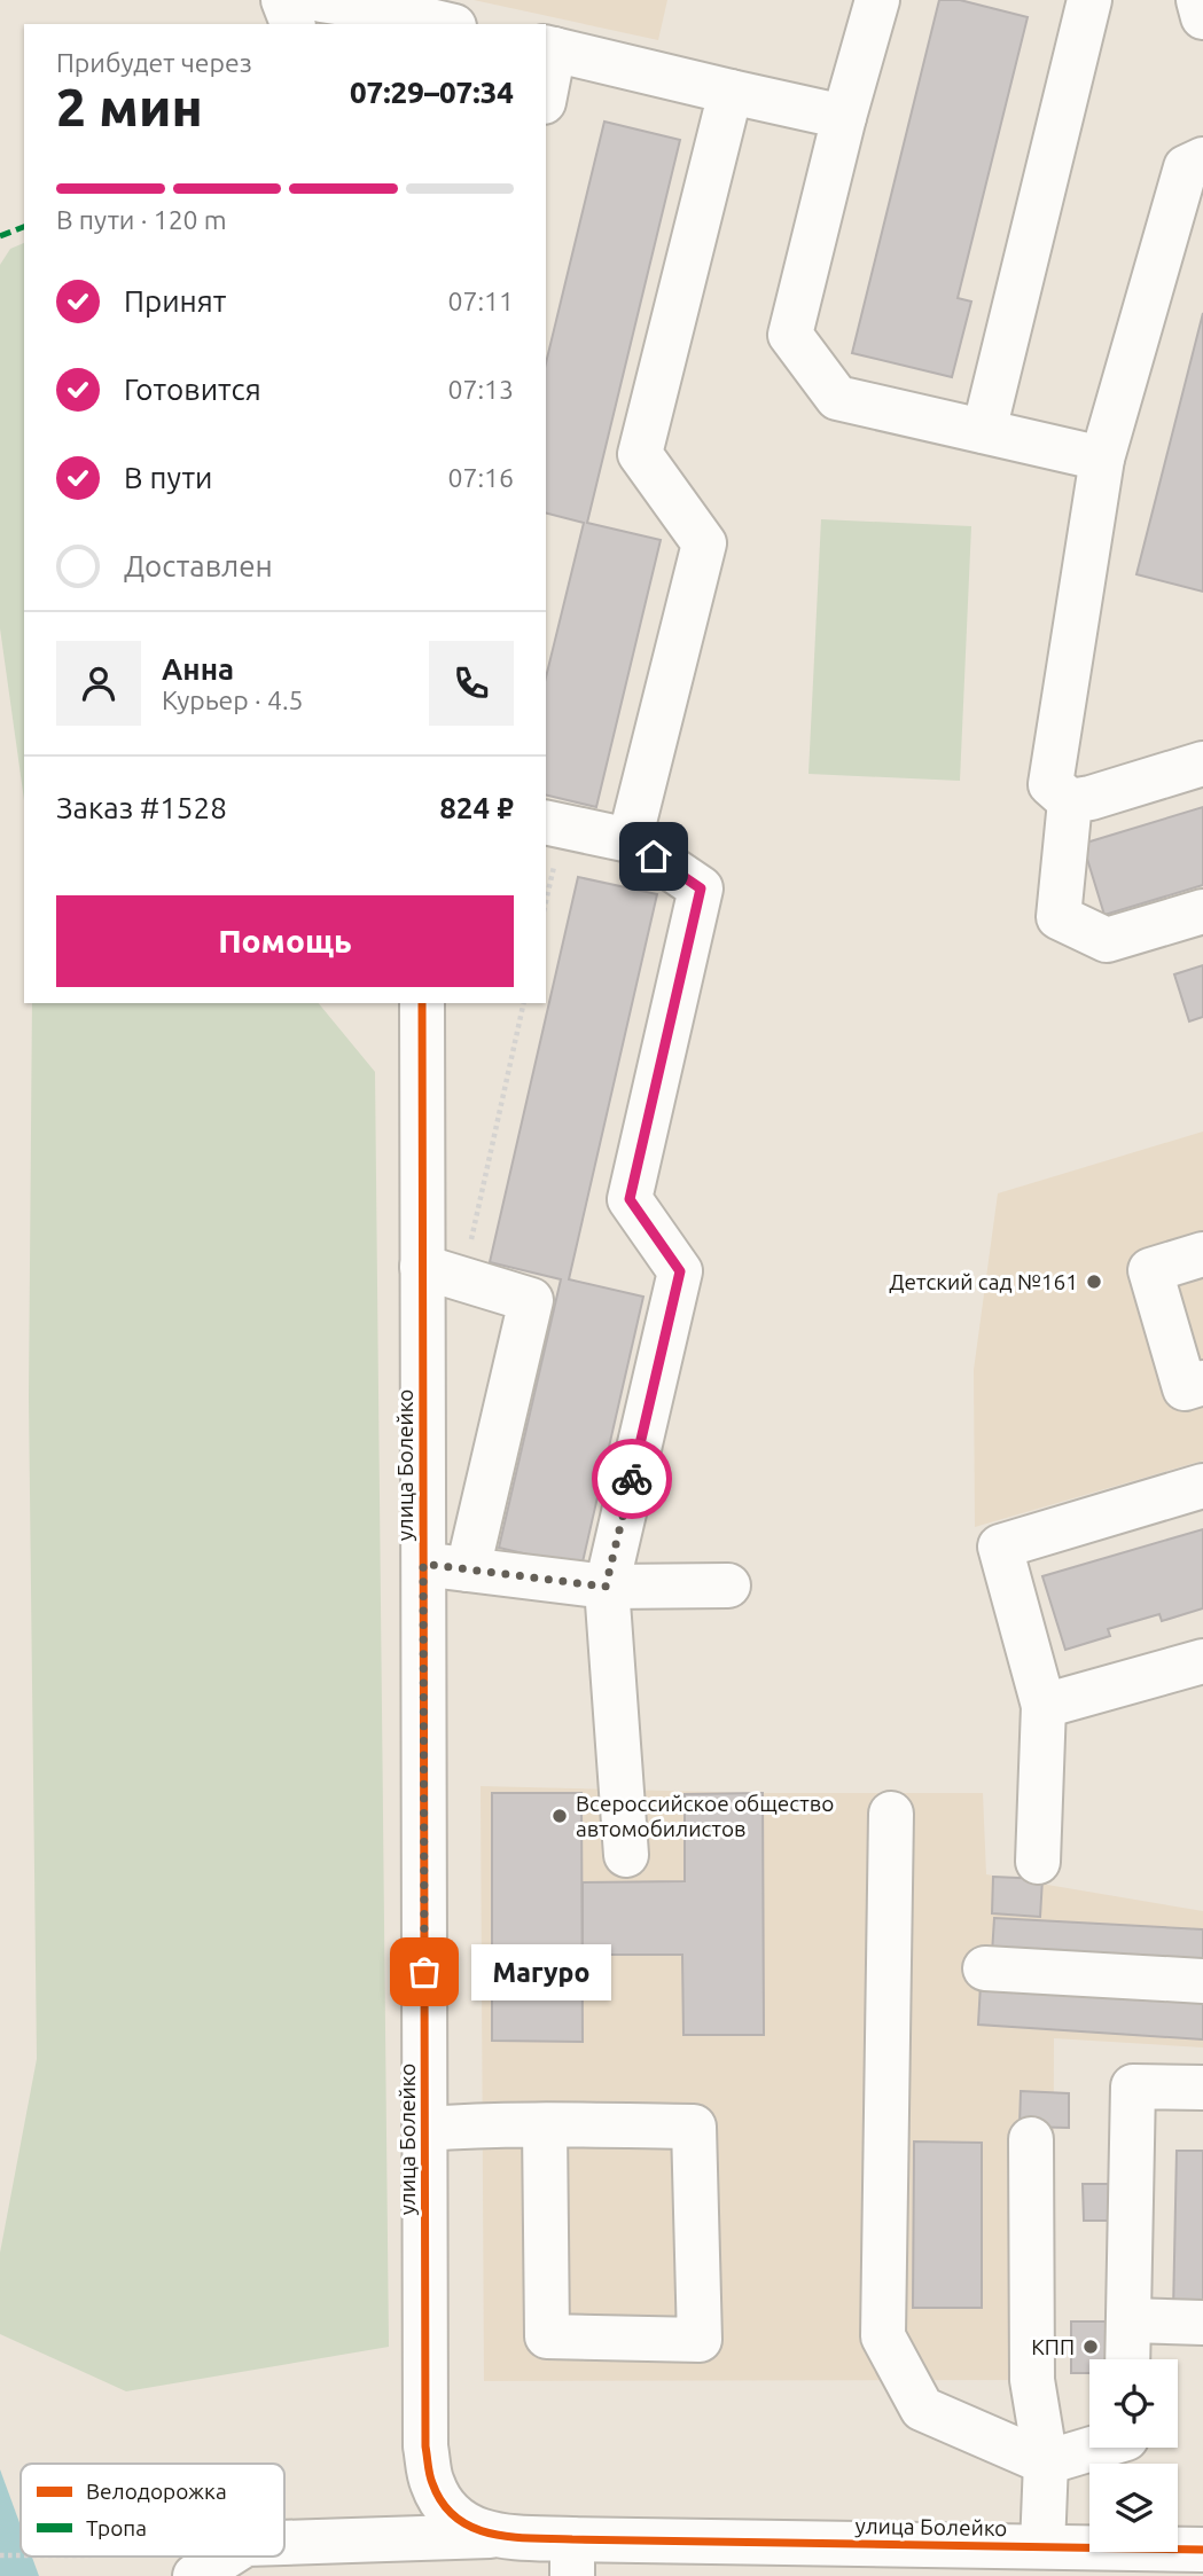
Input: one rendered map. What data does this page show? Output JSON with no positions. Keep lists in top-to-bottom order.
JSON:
{
  "streets": {
    "street": ["улица Болейко"]
  },
  "places": [
    "Детский сад №161",
    "Всероссийское общество автомобилистов",
    "Магуро",
    "КПП"
  ],
  "legend": ["Велодорожка", "Тропа"],
  "page": {
    "heading": ["2 мин", "Прибудет через", "07:29–07:34"],
    "panel": [
      "Анна",
      "Курьер · 4.5",
      "Заказ #1528",
      "824 ₽"
    ],
    "bar": "В пути · 120 m",
    "list": [
      ["Принят", "07:11"],
      ["Готовится", "07:13"],
      ["В пути", "07:16"],
      "Доставлен"
    ],
    "buttons": "Помощь",
    "bubble": "Магуро"
  }
}
